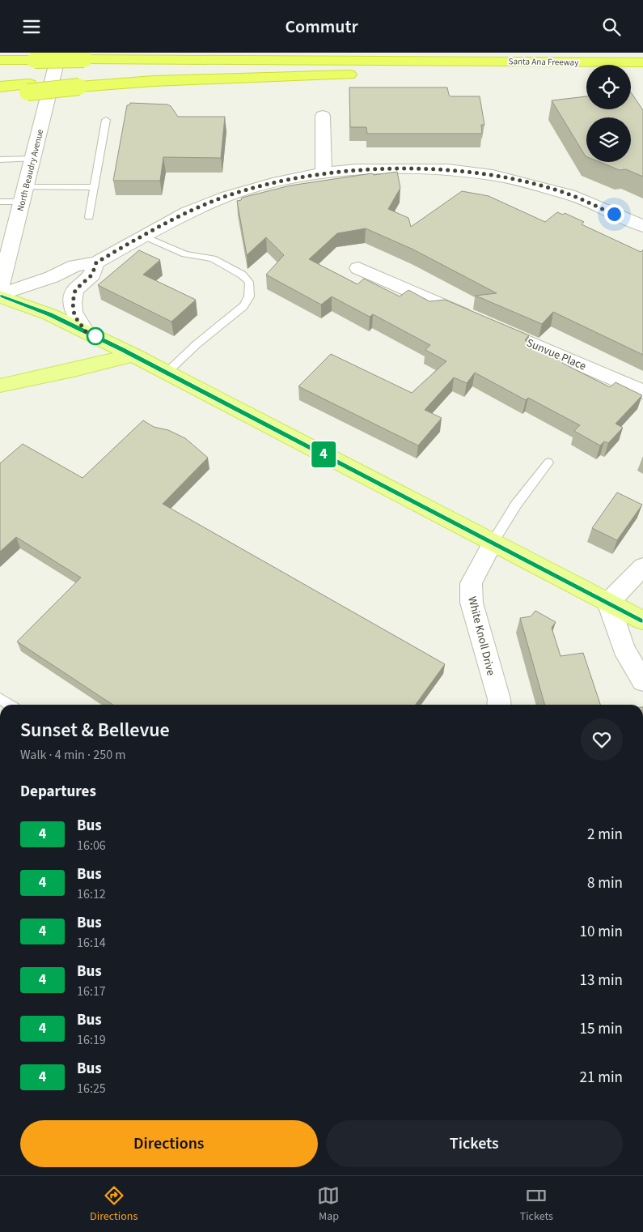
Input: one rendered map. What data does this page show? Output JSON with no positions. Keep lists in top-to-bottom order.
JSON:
{
  "streets": {
    "highway": ["Santa Ana Freeway"],
    "street": ["North Beaudry Avenue", "Sunvue Place", "White Knoll Drive"]
  },
  "lines": ["bus line 4"],
  "page": {
    "header": "Commutr",
    "on_map": "4",
    "heading": [
      ["Sunset & Bellevue", "Walk · 4 min · 250 m"],
      "Departures"
    ],
    "list": [
      {
        "mark": "4",
        "name": "Bus",
        "note": "16:06",
        "value": "2 min"
      },
      {
        "mark": "4",
        "name": "Bus",
        "note": "16:12",
        "value": "8 min"
      },
      {
        "mark": "4",
        "name": "Bus",
        "note": "16:14",
        "value": "10 min"
      },
      {
        "mark": "4",
        "name": "Bus",
        "note": "16:17",
        "value": "13 min"
      },
      {
        "mark": "4",
        "name": "Bus",
        "note": "16:19",
        "value": "15 min"
      },
      {
        "mark": "4",
        "name": "Bus",
        "note": "16:25",
        "value": "21 min"
      }
    ],
    "buttons": ["Directions", "Tickets"],
    "tabs": ["Directions", "Map", "Tickets"]
  }
}
